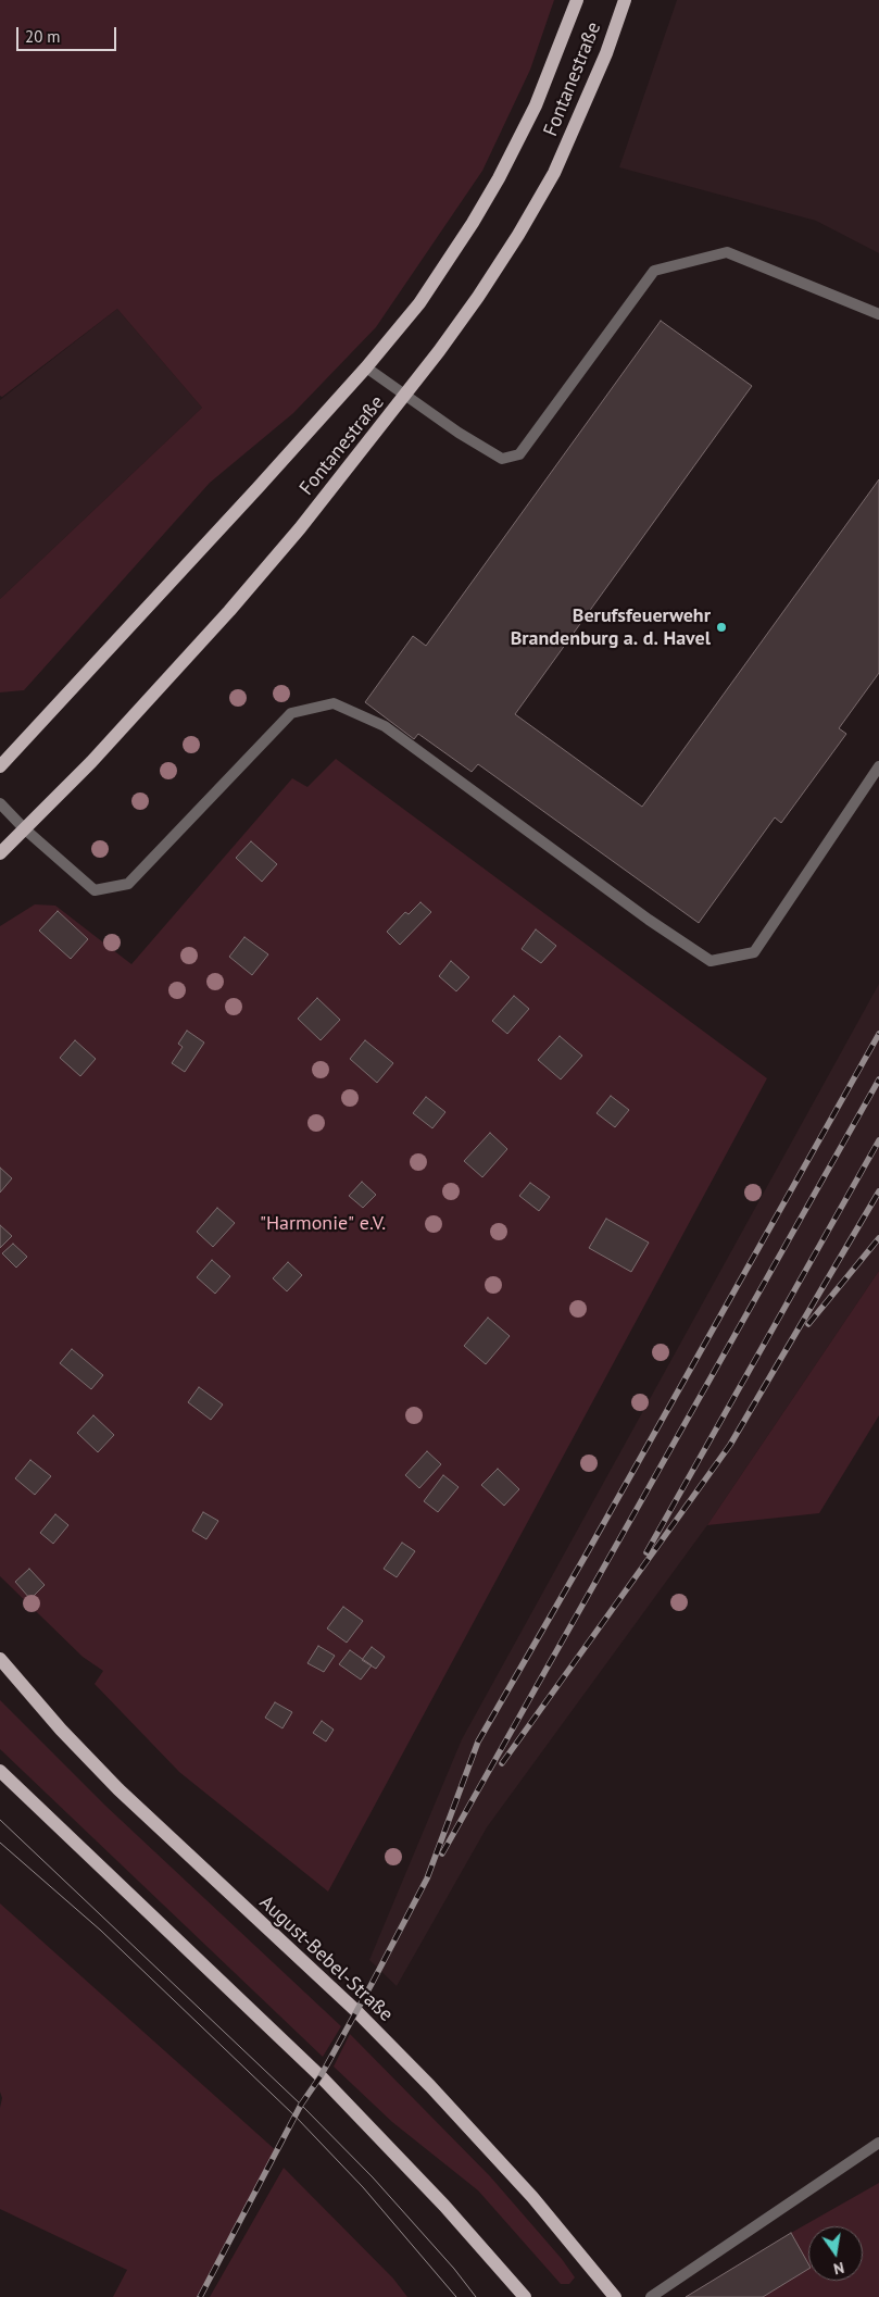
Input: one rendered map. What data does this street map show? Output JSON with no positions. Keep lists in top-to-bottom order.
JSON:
{
  "streets": {
    "main road": ["Fontanestraße", "August-Bebel-Straße"]
  },
  "parks": ["\"Harmonie\" e.V."],
  "places": ["Berufsfeuerwehr Brandenburg a. d. Havel"],
  "scale_bar": "20 m",
  "north": "bottom"
}
